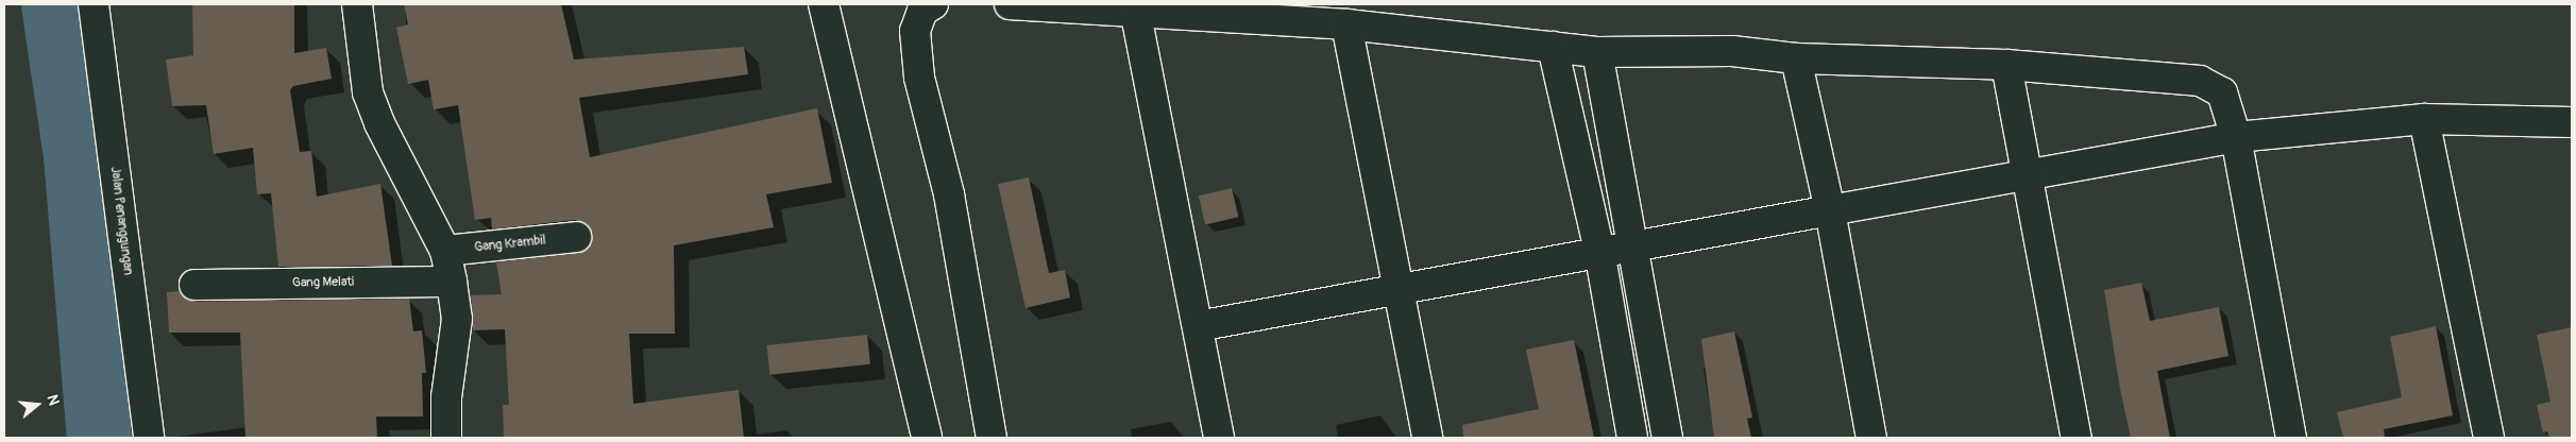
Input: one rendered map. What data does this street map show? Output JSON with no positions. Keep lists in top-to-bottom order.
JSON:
{
  "streets": {
    "street": ["Jalan Penanggungan", "Gang Krambil", "Gang Melati"]
  },
  "north": "right"
}
